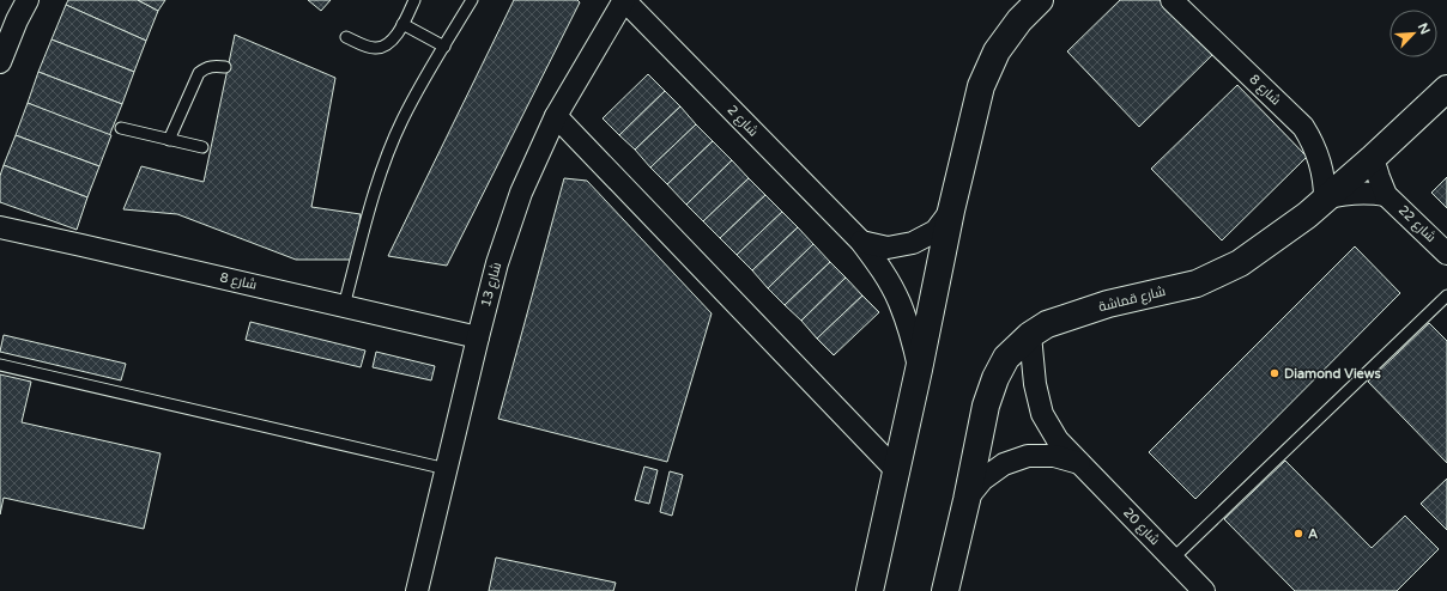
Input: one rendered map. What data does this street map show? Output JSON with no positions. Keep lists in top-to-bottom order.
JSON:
{
  "streets": {
    "street": [
      "شارع 8",
      "شارع 2",
      "شارع 22",
      "شارع 13",
      "شارع قماشة",
      "شارع 20"
    ]
  },
  "crossings": [
    ["شارع 8", "شارع 13"],
    ["شارع 8", "شارع قماشة"],
    ["شارع 2", "شارع 13"],
    ["شارع 22", "شارع قماشة"],
    ["شارع قماشة", "شارع 20"]
  ],
  "places": ["Diamond Views", "A"],
  "north": "top right"
}
